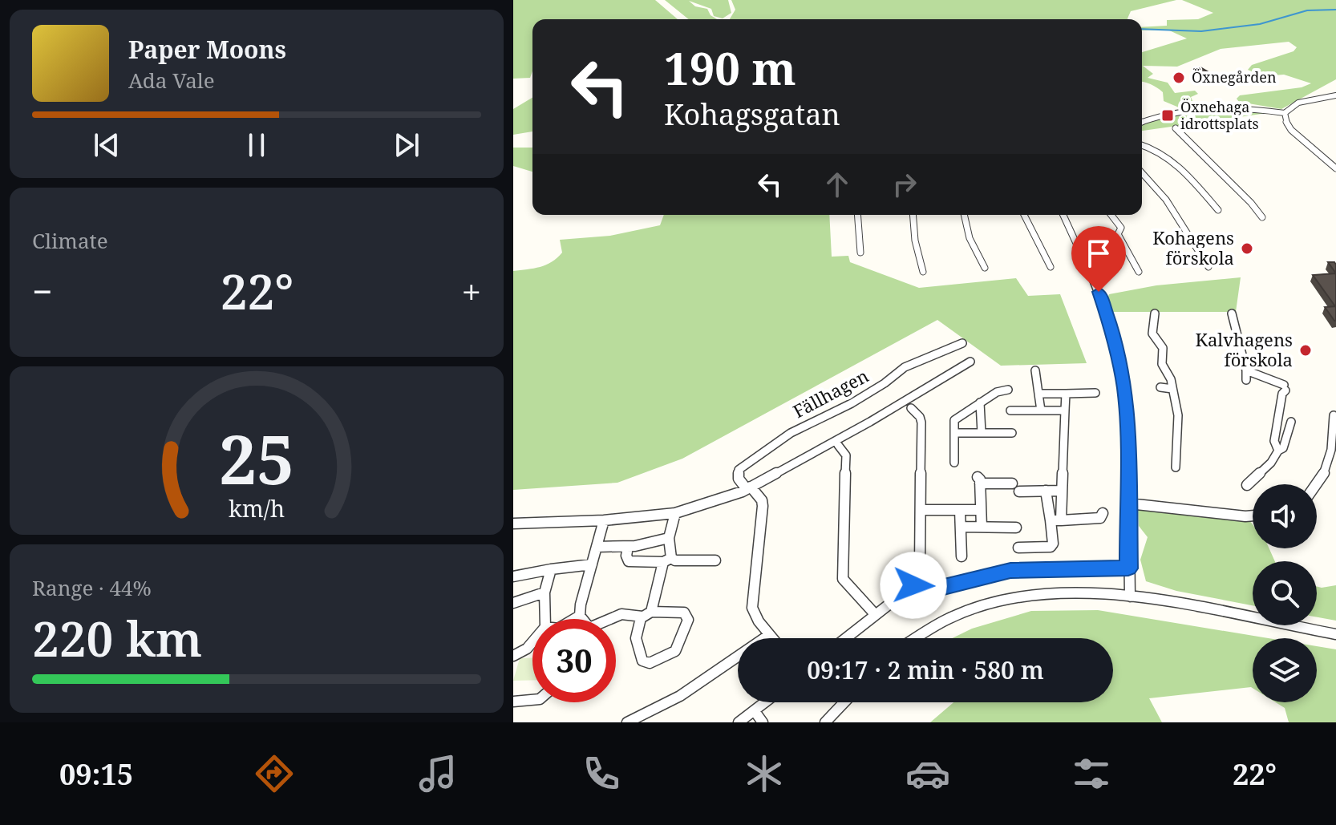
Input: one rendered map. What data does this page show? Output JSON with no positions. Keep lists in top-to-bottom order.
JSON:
{
  "streets": {
    "street": ["Fällhagen"]
  },
  "places": {
    "other": ["Öxnegården", "Kohagens förskola", "Kalvhagens förskola"],
    "transit": ["Öxnehaga idrottsplats"]
  },
  "page": {
    "turn": ["190 m", "Kohagsgatan"],
    "song": ["Paper Moons", "Ada Vale"],
    "tile": [
      "Climate",
      ["Range · 44%", "220 km"]
    ],
    "heat": ["−", "22°", "+"],
    "limit": "30",
    "trip": "09:17 · 2 min · 580 m",
    "tabs": ["09:15", "22°"],
    "gauge": ["25", "km/h"]
  }
}
